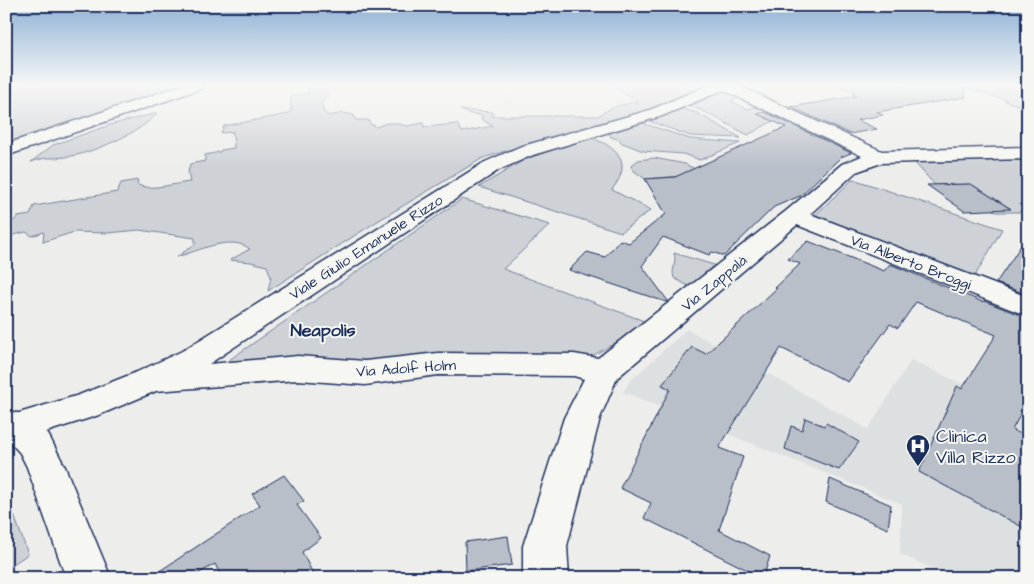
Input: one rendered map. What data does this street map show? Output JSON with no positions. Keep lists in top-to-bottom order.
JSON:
{
  "streets": {
    "street": [
      "Viale Giulio Emanuele Rizzo",
      "Via Alberto Broggi",
      "Via Zappalà",
      "Via Adolf Holm"
    ]
  },
  "crossings": [
    ["Viale Giulio Emanuele Rizzo", "Via Adolf Holm"],
    ["Via Alberto Broggi", "Via Zappalà"],
    ["Via Zappalà", "Via Adolf Holm"]
  ],
  "districts": ["Neapolis"],
  "places": {
    "hospital": ["Clinica Villa Rizzo"]
  }
}
